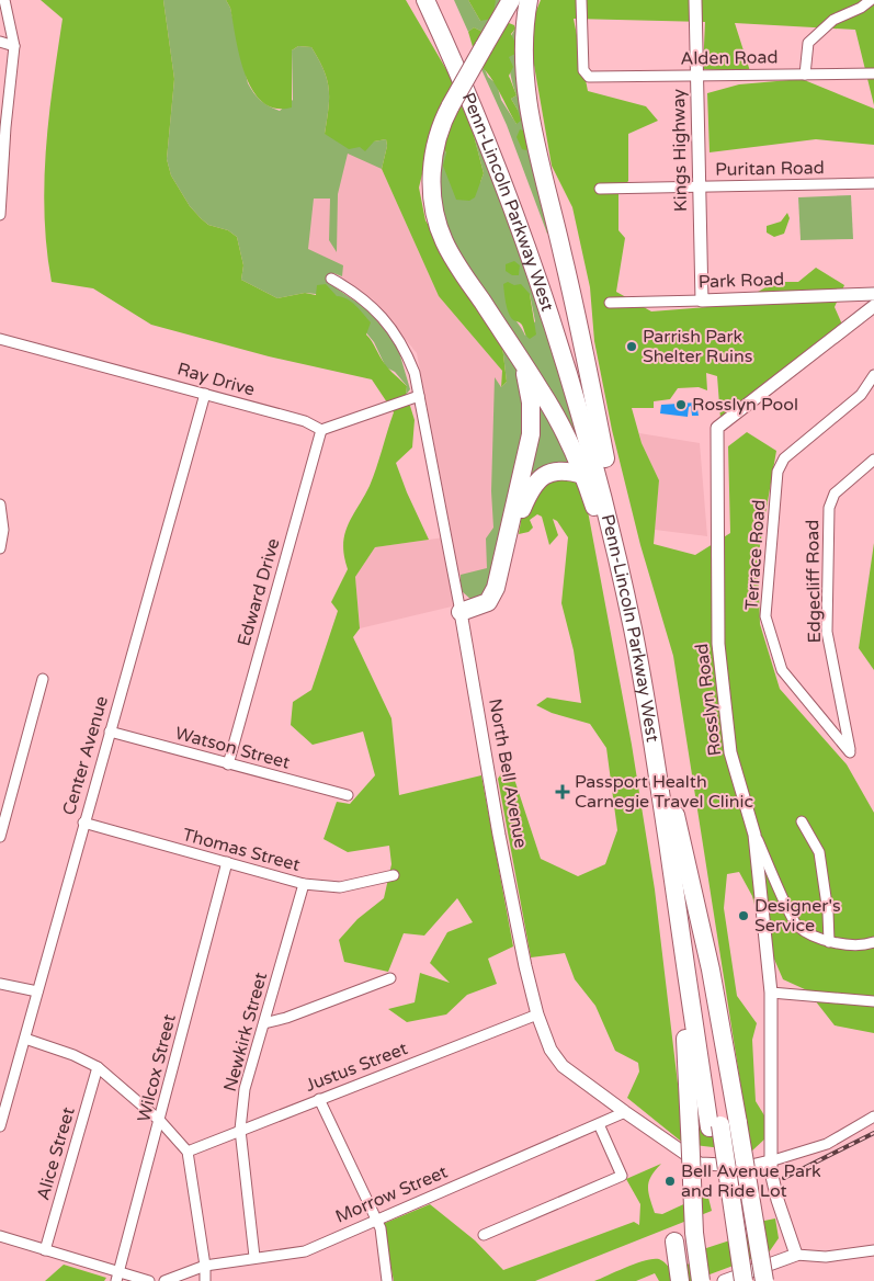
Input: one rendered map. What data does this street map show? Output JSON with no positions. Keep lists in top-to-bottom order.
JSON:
{
  "streets": {
    "highway": ["Penn-Lincoln Parkway West"],
    "street": [
      "Alden Road",
      "Kings Highway",
      "Puritan Road",
      "Park Road",
      "Ray Drive",
      "Terrace Road",
      "Edgecliff Road",
      "Edward Drive",
      "Rosslyn Road",
      "Watson Street",
      "Center Avenue",
      "North Bell Avenue",
      "Thomas Street",
      "Newkirk Street",
      "Justus Street",
      "Wilcox Street",
      "Alice Street",
      "Morrow Street"
    ]
  },
  "crossings": [
    ["Alden Road", "Kings Highway"],
    ["Kings Highway", "Puritan Road"],
    ["Kings Highway", "Park Road"],
    ["Ray Drive", "Edward Drive"],
    ["Ray Drive", "Center Avenue"],
    ["Terrace Road", "Edgecliff Road"],
    ["Edward Drive", "Watson Street"],
    ["Rosslyn Road", "North Bell Avenue"],
    ["Watson Street", "Center Avenue"],
    ["Center Avenue", "Thomas Street"],
    ["North Bell Avenue", "Justus Street"],
    ["North Bell Avenue", "Morrow Street"],
    ["Thomas Street", "Newkirk Street"],
    ["Thomas Street", "Wilcox Street"],
    ["Newkirk Street", "Justus Street"],
    ["Newkirk Street", "Morrow Street"]
  ],
  "places": {
    "other": [
      "Parrish Park Shelter Ruins",
      "Rosslyn Pool",
      "Designer's Service",
      "Bell Avenue Park and Ride Lot"
    ],
    "health": ["Passport Health Carnegie Travel Clinic"]
  }
}
